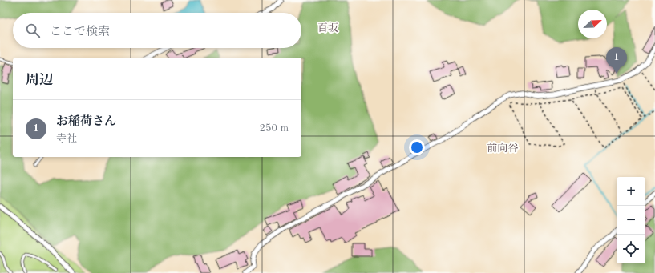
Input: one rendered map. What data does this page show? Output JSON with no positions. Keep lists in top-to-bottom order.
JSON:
{
  "districts": ["百坂", "前向谷"],
  "north": "top right",
  "page": {
    "search": "ここで検索",
    "pins": "1",
    "heading": "周辺",
    "list": [
      {
        "mark": "1",
        "name": "お稲荷さん",
        "note": "寺社",
        "value": "250 m"
      }
    ],
    "map_buttons": ["+", "−"]
  }
}
